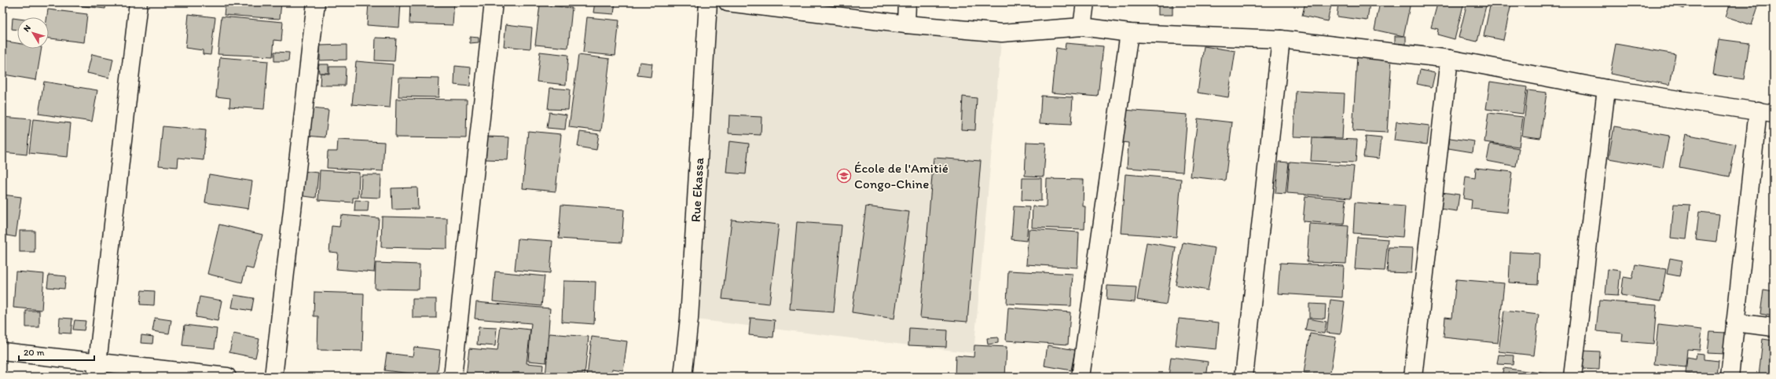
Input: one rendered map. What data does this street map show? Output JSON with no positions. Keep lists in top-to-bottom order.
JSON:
{
  "streets": {
    "street": ["Rue Ekassa"]
  },
  "places": {
    "school or university": ["École de l'Amitié Congo-Chine"]
  },
  "scale_bar": "20 m",
  "north": "top left"
}
